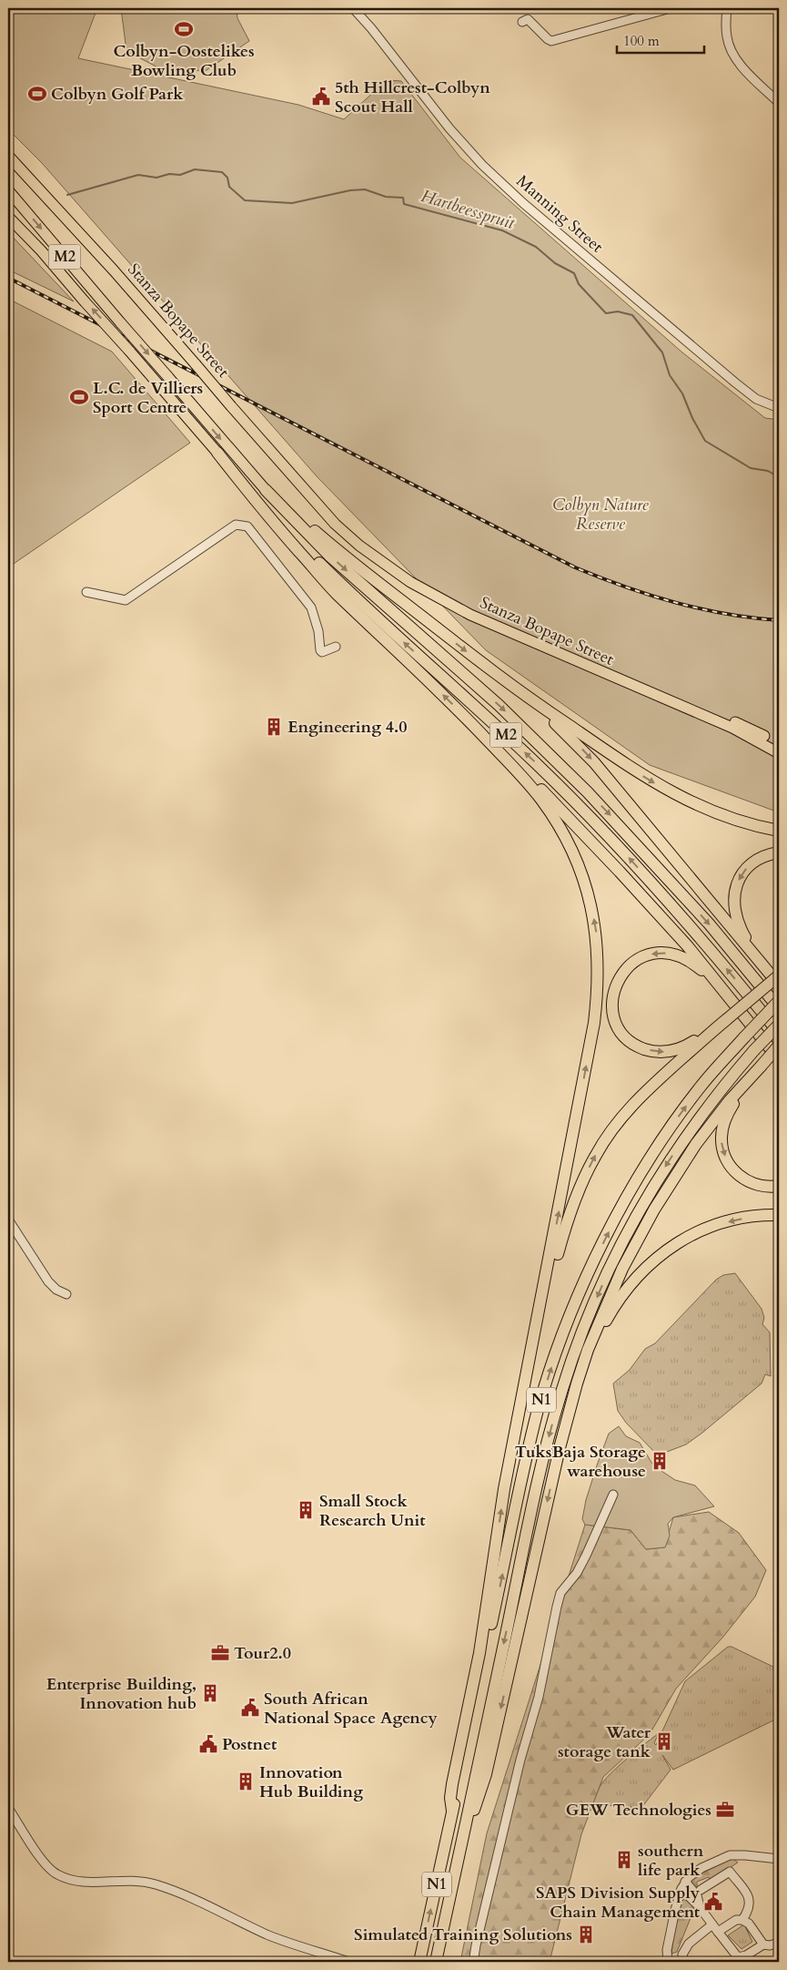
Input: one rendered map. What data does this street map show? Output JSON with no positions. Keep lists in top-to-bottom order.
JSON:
{
  "streets": {
    "highway": ["M2", "N1"],
    "main road": ["Stanza Bopape Street"],
    "street": ["Manning Street"]
  },
  "water": ["Hartbeesspruit"],
  "parks": ["Colbyn Nature Reserve"],
  "places": {
    "sports": ["Colbyn-Oostelikes Bowling Club", "Colbyn Golf Park", "L.C. de Villiers Sport Centre"],
    "public building": [
      "5th Hillcrest-Colbyn Scout Hall",
      "South African National Space Agency",
      "Postnet",
      "SAPS Division Supply Chain Management"
    ],
    "building": [
      "Engineering 4.0",
      "TuksBaja Storage warehouse",
      "Small Stock Research Unit",
      "Enterprise Building, Innovation hub",
      "Water storage tank",
      "Innovation Hub Building",
      "southern life park",
      "Simulated Training Solutions"
    ],
    "office": ["Tour2.0", "GEW Technologies"]
  },
  "scale_bar": "100 m"
}
